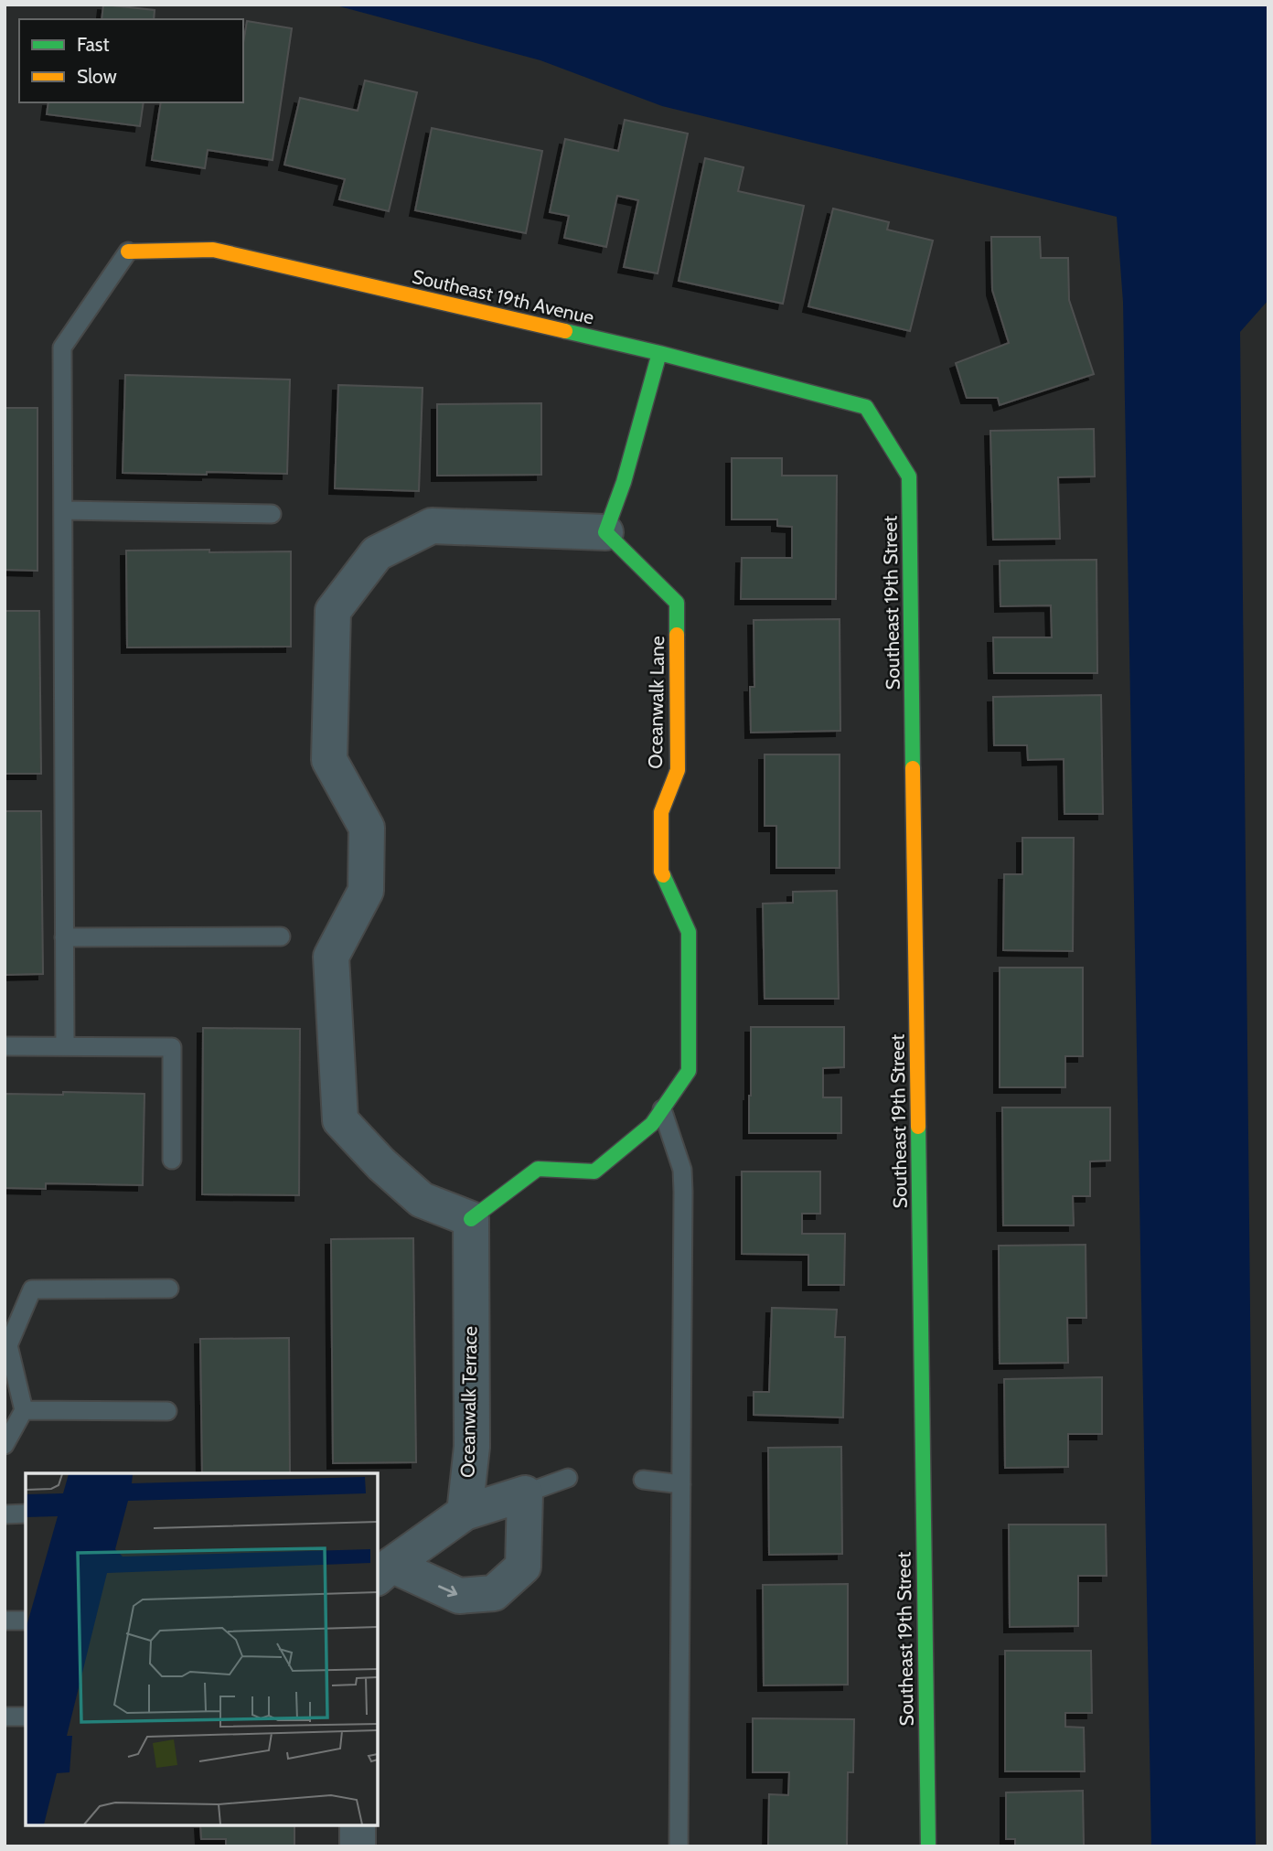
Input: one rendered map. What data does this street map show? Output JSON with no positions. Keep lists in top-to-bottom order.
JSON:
{
  "streets": {
    "street": [
      "Southeast 19th Avenue",
      "Southeast 19th Street",
      "Oceanwalk Lane",
      "Oceanwalk Terrace"
    ]
  },
  "crossings": [
    ["Southeast 19th Avenue", "Southeast 19th Street"],
    ["Oceanwalk Lane", "Oceanwalk Terrace"]
  ],
  "legend": ["Fast", "Slow"]
}
